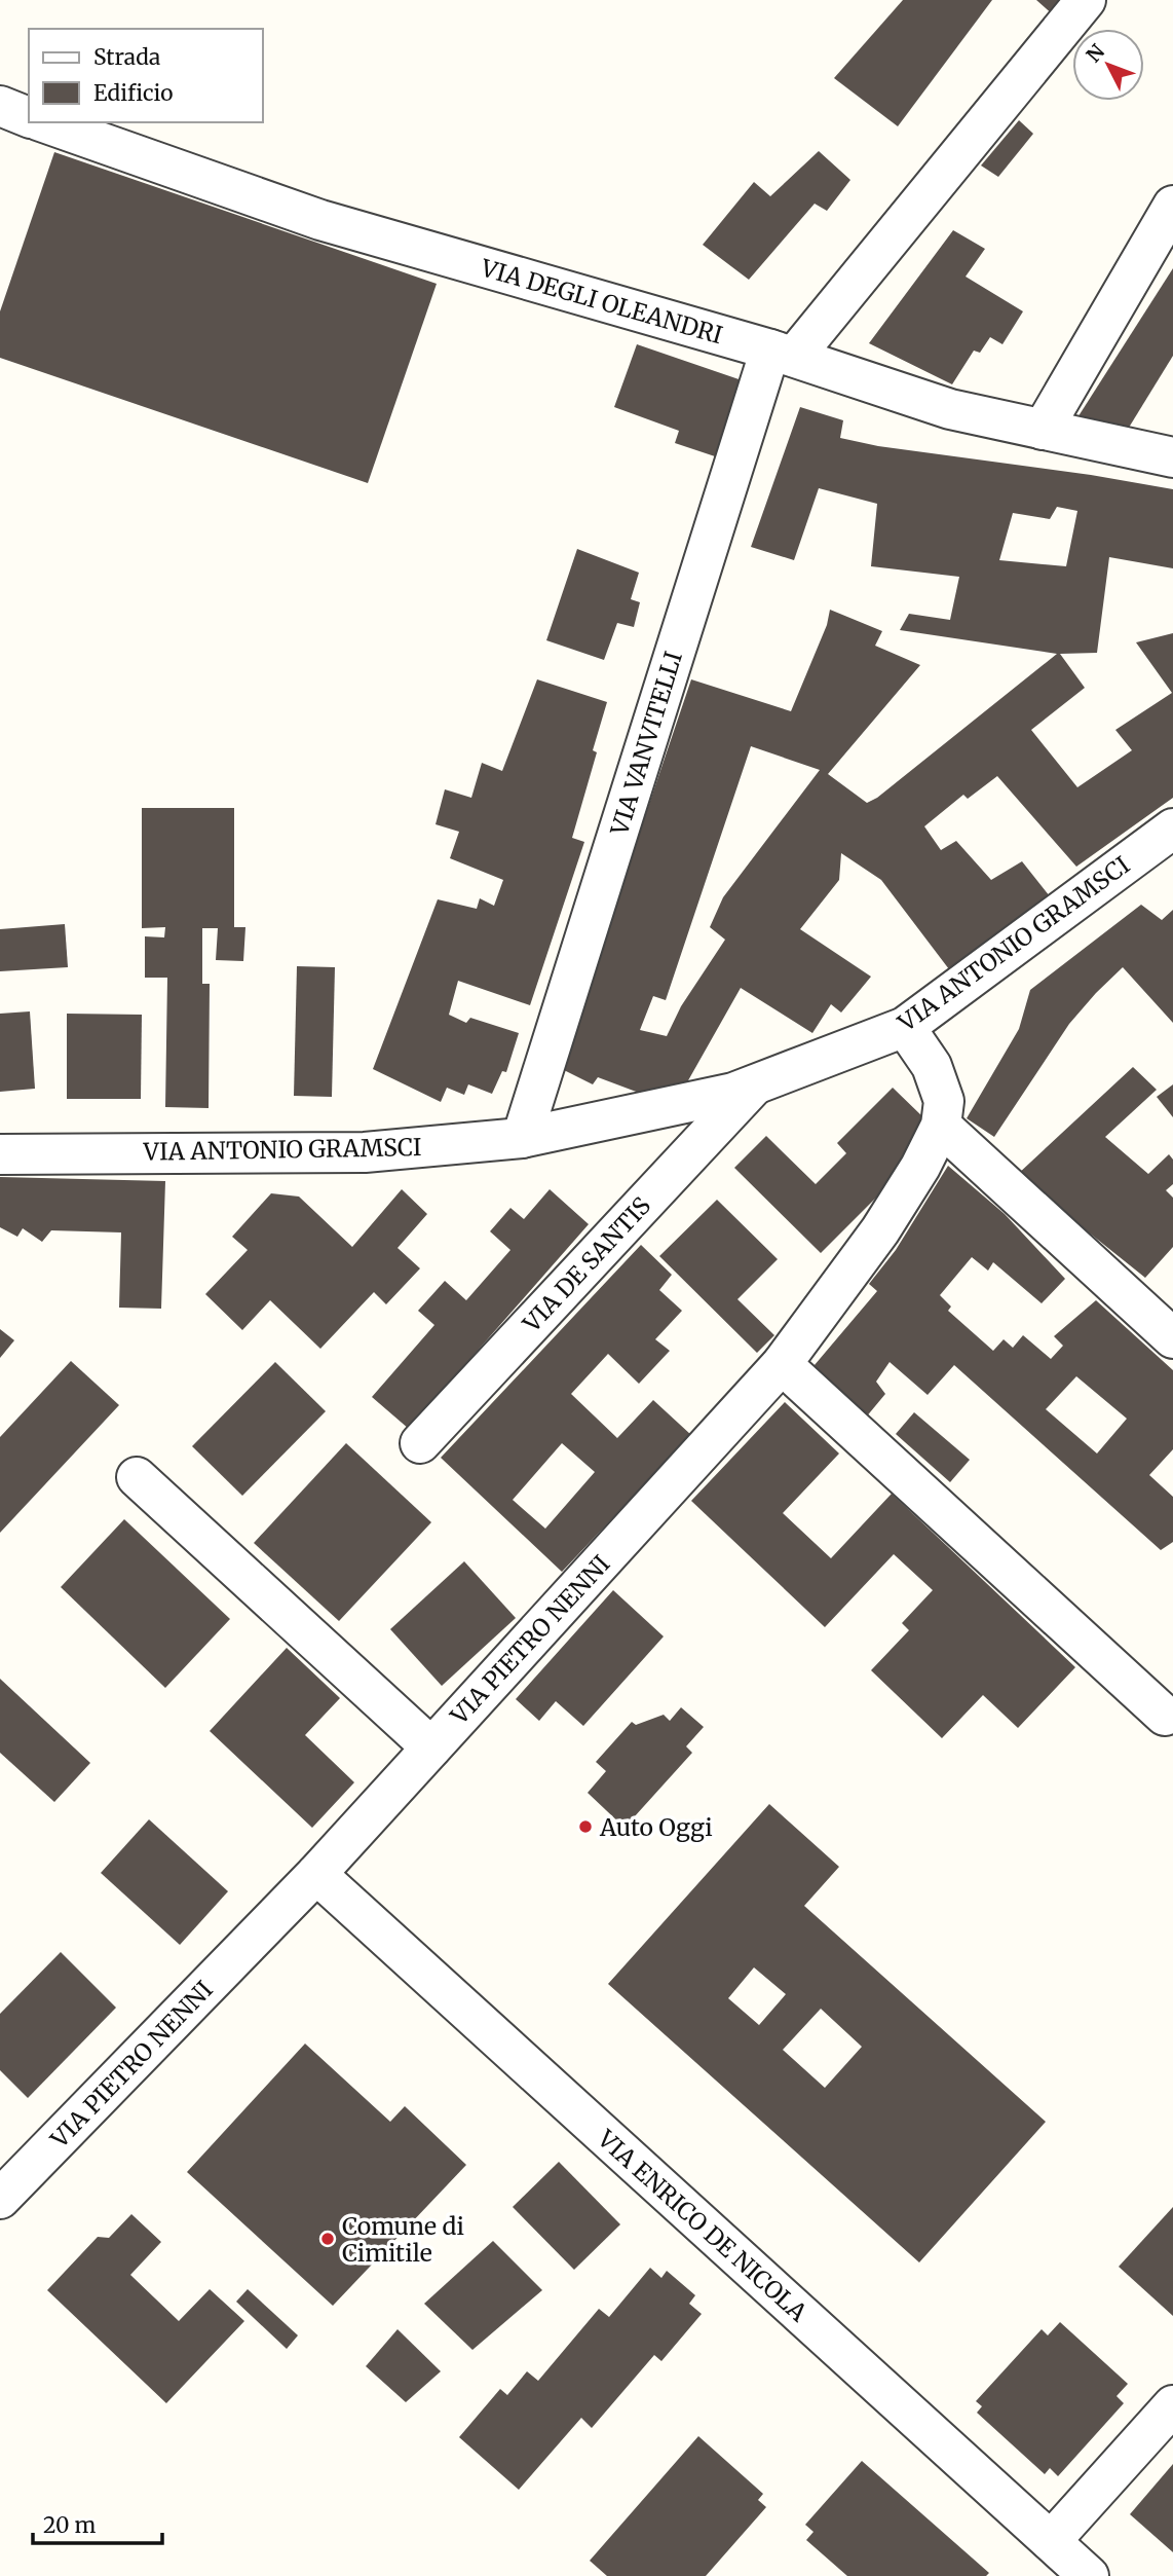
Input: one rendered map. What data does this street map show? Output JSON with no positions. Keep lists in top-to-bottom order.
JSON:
{
  "streets": {
    "street": [
      "VIA DEGLI OLEANDRI",
      "VIA VANVITELLI",
      "VIA ANTONIO GRAMSCI",
      "VIA DE SANTIS",
      "VIA PIETRO NENNI",
      "VIA ENRICO DE NICOLA"
    ]
  },
  "crossings": [
    ["VIA DEGLI OLEANDRI", "VIA VANVITELLI"],
    ["VIA VANVITELLI", "VIA ANTONIO GRAMSCI"],
    ["VIA ANTONIO GRAMSCI", "VIA DE SANTIS"],
    ["VIA ANTONIO GRAMSCI", "VIA PIETRO NENNI"],
    ["VIA PIETRO NENNI", "VIA ENRICO DE NICOLA"]
  ],
  "places": ["Auto Oggi", "Comune di Cimitile"],
  "legend": ["Strada", "Edificio"],
  "scale_bar": "20 m",
  "north": "top left"
}
